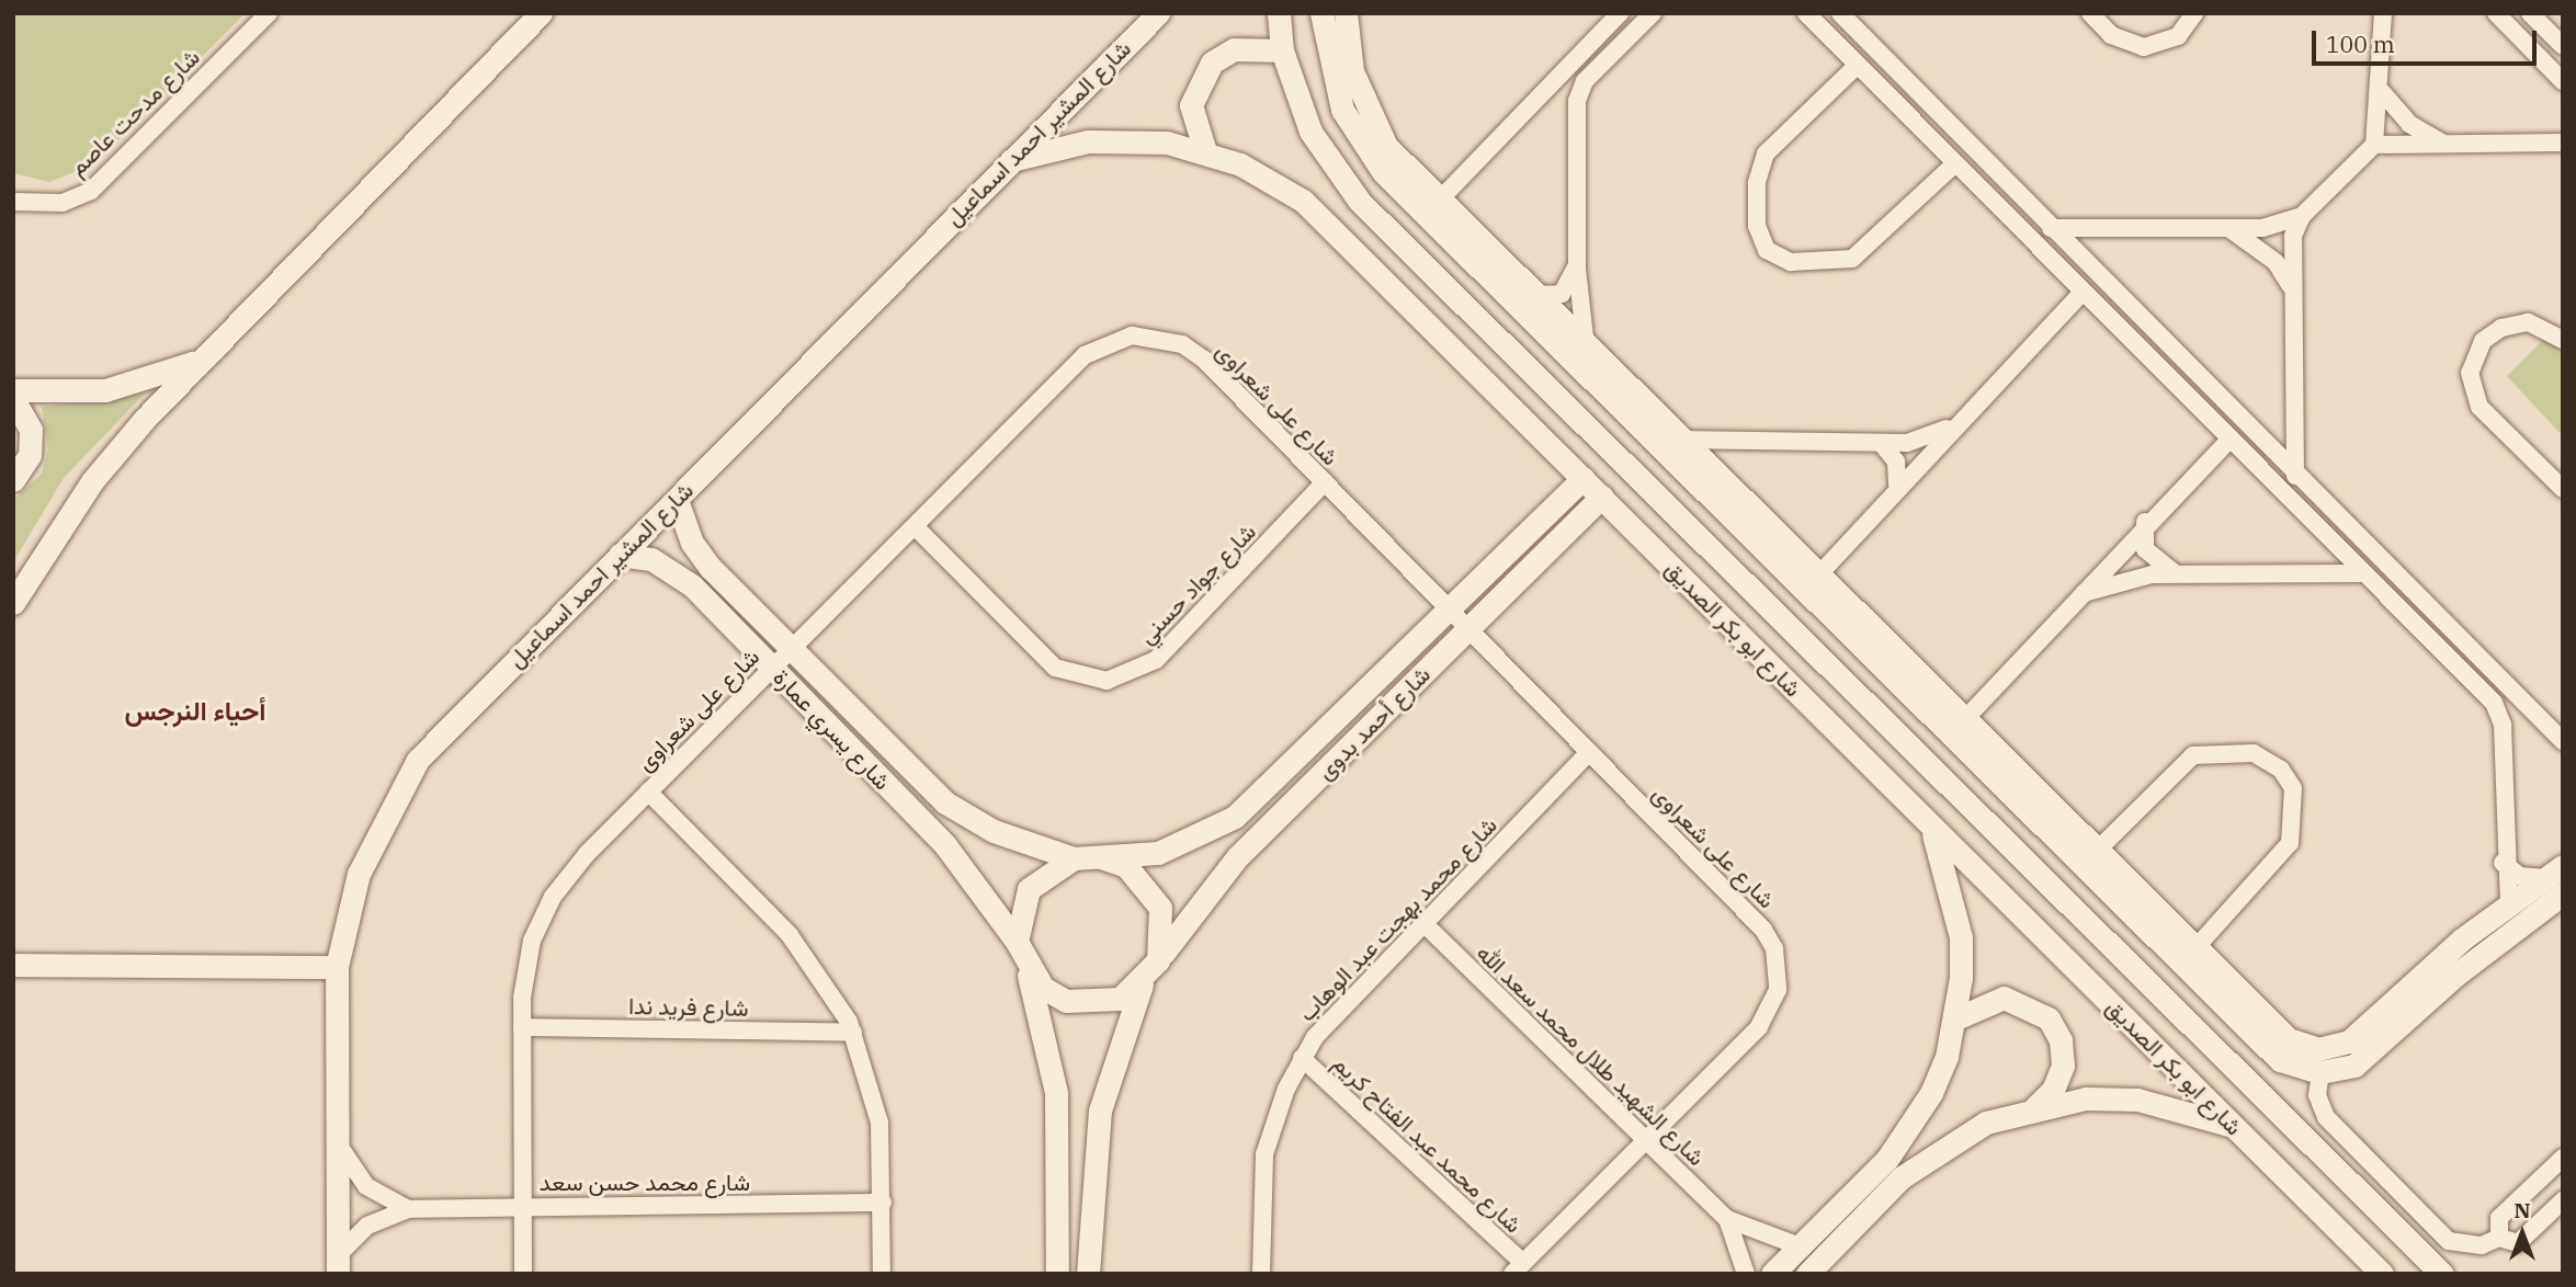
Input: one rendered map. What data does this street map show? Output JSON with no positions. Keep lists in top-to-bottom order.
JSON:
{
  "streets": {
    "street": [
      "شارع مدحت عاصم",
      "شارع المشير احمد اسماعيل",
      "شارع على شعراوى",
      "شارع جواد حسني",
      "شارع ابو بكر الصديق",
      "شارع أحمد بدوى",
      "شارع يسري عمارة",
      "شارع محمد بهجت عبد الوهاب",
      "شارع فريد ندا",
      "شارع الشهيد طلال محمد سعد الله",
      "شارع محمد عبد الفتاح كريم",
      "شارع محمد حسن سعد"
    ]
  },
  "crossings": [
    ["شارع المشير احمد اسماعيل", "شارع ابو بكر الصديق"],
    ["شارع المشير احمد اسماعيل", "شارع يسري عمارة"],
    ["شارع المشير احمد اسماعيل", "شارع محمد حسن سعد"],
    ["شارع على شعراوى", "شارع جواد حسني"],
    ["شارع على شعراوى", "شارع أحمد بدوى"],
    ["شارع على شعراوى", "شارع يسري عمارة"],
    ["شارع على شعراوى", "شارع محمد بهجت عبد الوهاب"],
    ["شارع على شعراوى", "شارع فريد ندا"],
    ["شارع على شعراوى", "شارع الشهيد طلال محمد سعد الله"],
    ["شارع على شعراوى", "شارع محمد عبد الفتاح كريم"],
    ["شارع على شعراوى", "شارع محمد حسن سعد"],
    ["شارع ابو بكر الصديق", "شارع أحمد بدوى"],
    ["شارع أحمد بدوى", "شارع يسري عمارة"],
    ["شارع محمد بهجت عبد الوهاب", "شارع الشهيد طلال محمد سعد الله"],
    ["شارع محمد بهجت عبد الوهاب", "شارع محمد عبد الفتاح كريم"]
  ],
  "districts": ["أحياء النرجس"],
  "scale_bar": "100 m",
  "north": "top"
}
